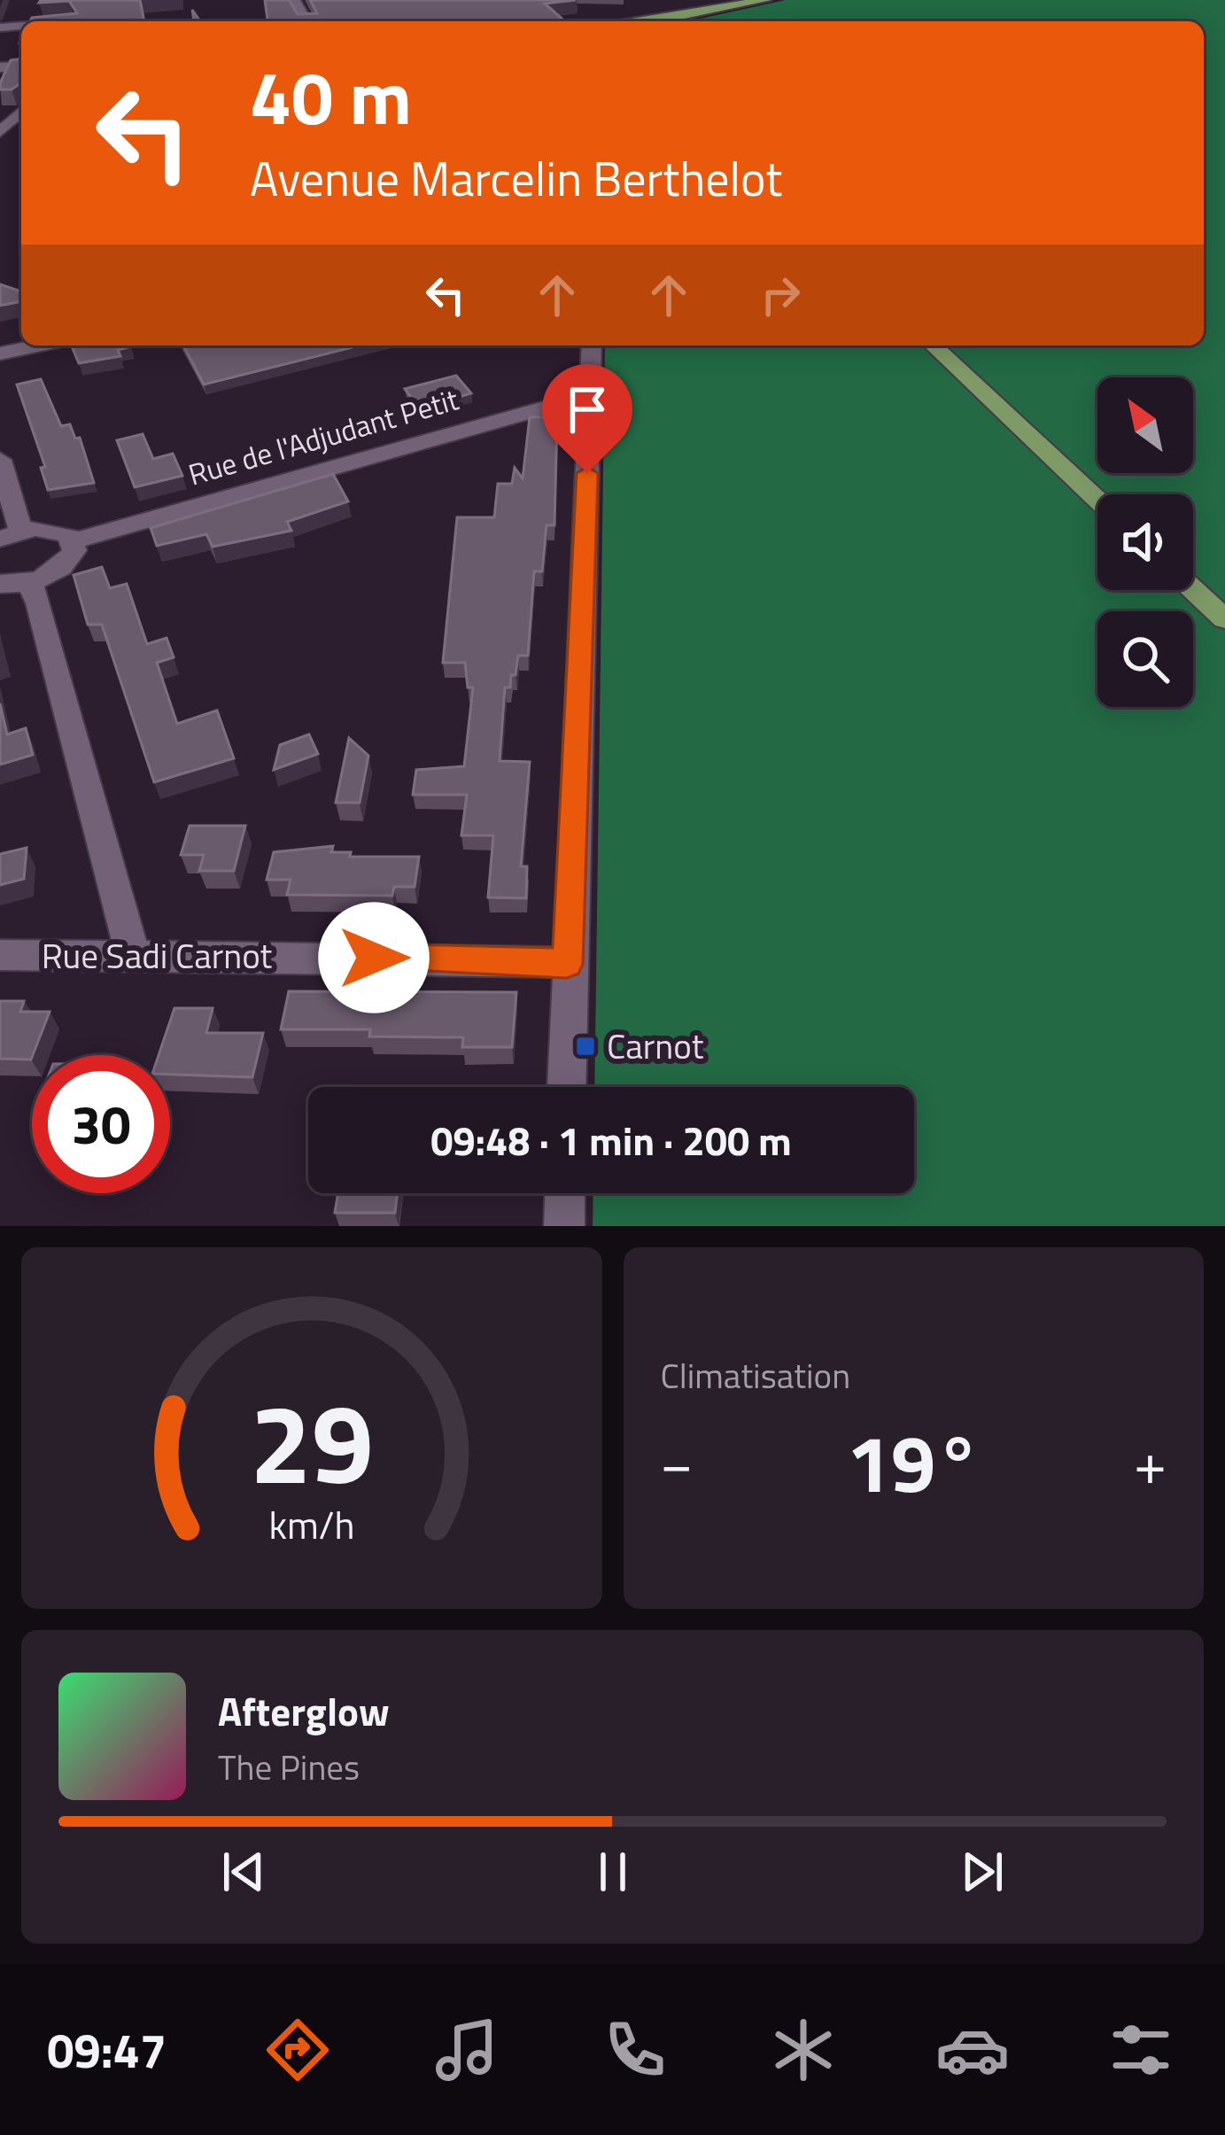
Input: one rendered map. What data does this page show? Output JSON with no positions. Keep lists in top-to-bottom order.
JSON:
{
  "streets": {
    "street": ["Rue de l'Adjudant Petit", "Rue Sadi Carnot"]
  },
  "places": {
    "transit": ["Carnot"]
  },
  "north": "top left",
  "page": {
    "turn": ["40 m", "Avenue Marcelin Berthelot"],
    "limit": "30",
    "trip": "09:48 · 1 min · 200 m",
    "tile": "Climatisation",
    "heat": ["−", "19°", "+"],
    "song": ["Afterglow", "The Pines"],
    "tabs": "09:47",
    "gauge": ["29", "km/h"]
  }
}
